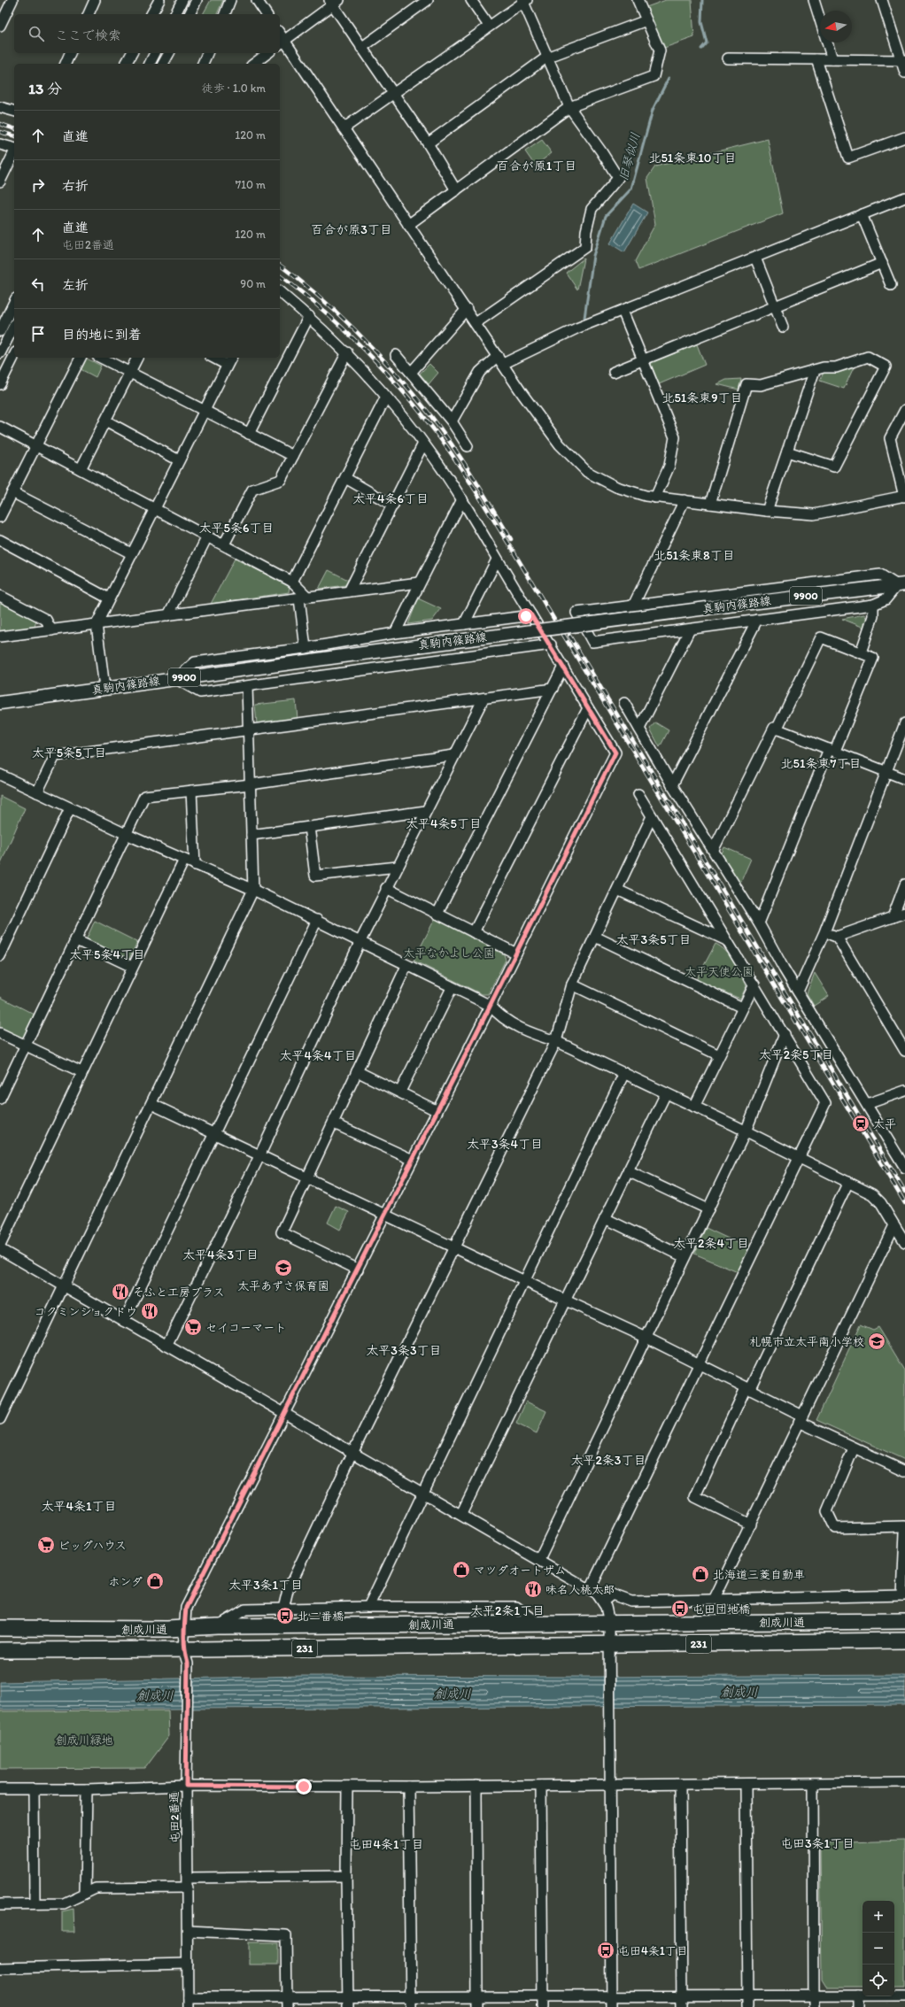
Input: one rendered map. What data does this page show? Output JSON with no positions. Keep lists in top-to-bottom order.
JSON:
{
  "streets": {
    "highway": ["創成川通", "231"],
    "main road": ["9900", "真駒内篠路線"],
    "street": ["屯田2番通"]
  },
  "crossings": [
    ["創成川通", "屯田2番通"]
  ],
  "districts": [
    "北51条東10丁目",
    "百合が原1丁目",
    "百合が原3丁目",
    "北51条東9丁目",
    "太平4条6丁目",
    "太平5条6丁目",
    "北51条東8丁目",
    "太平5条5丁目",
    "北51条東7丁目",
    "太平4条5丁目",
    "太平3条5丁目",
    "太平5条4丁目",
    "太平2条5丁目",
    "太平4条4丁目",
    "太平3条4丁目",
    "太平2条4丁目",
    "太平4条3丁目",
    "太平3条3丁目",
    "太平2条3丁目",
    "太平4条1丁目",
    "太平3条1丁目",
    "太平2条1丁目",
    "屯田3条1丁目",
    "屯田4条1丁目"
  ],
  "water": ["旧琴似川", "創成川"],
  "parks": ["太平なかよし公園", "太平天使公園", "創成川緑地"],
  "places": {
    "station": ["太平"],
    "school or university": ["太平あずさ保育園", "札幌市立太平南小学校"],
    "restaurant": ["そふと工房プラス", "コクミンショクドウ", "味名人桃太郎"],
    "supermarket": ["セイコーマート", "ビッグハウス"],
    "shop": ["マツダオートザム", "北海道三菱自動車", "ホンダ"],
    "bus stop": ["屯田団地橋", "北二番橋", "屯田4条1丁目"]
  },
  "north": "left",
  "page": {
    "search": "ここで検索",
    "heading": ["13 分", "徒歩 · 1.0 km"],
    "list": [
      ["直進", "120 m"],
      ["右折", "710 m"],
      ["直進", "屯田2番通", "120 m"],
      ["左折", "90 m"],
      "目的地に到着"
    ],
    "map_buttons": ["+", "−"]
  }
}
